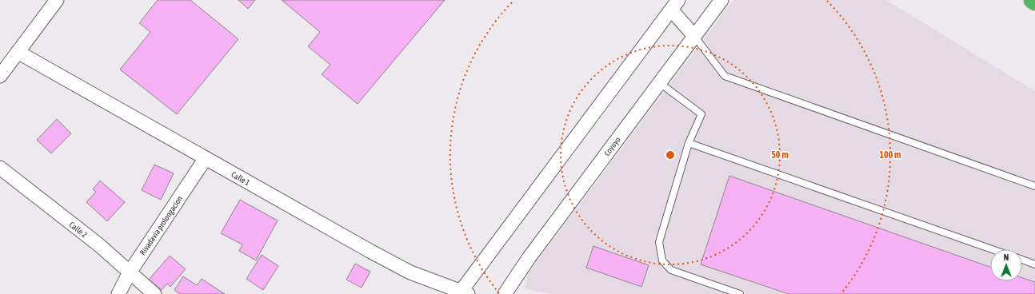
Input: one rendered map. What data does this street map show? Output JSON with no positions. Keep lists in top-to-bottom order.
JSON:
{
  "streets": {
    "street": [
      "Coyuyo",
      "Calle 1",
      "Rivadavia prolongacion",
      "Calle 2"
    ]
  },
  "crossings": [
    ["Calle 1", "Rivadavia prolongacion"],
    ["Rivadavia prolongacion", "Calle 2"]
  ],
  "north": "top",
  "rings": ["50 m", "100 m"]
}
